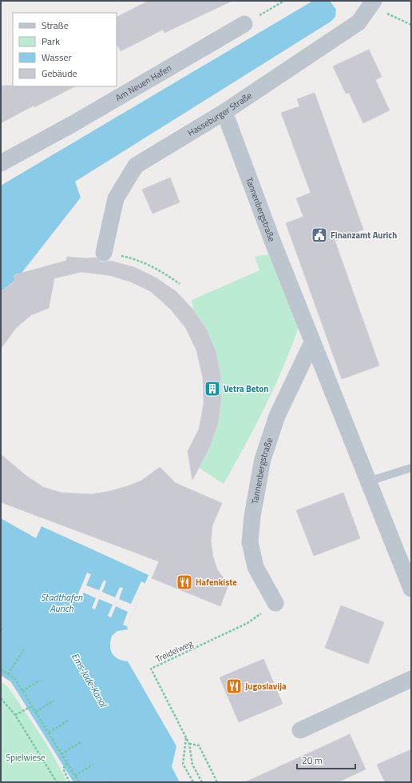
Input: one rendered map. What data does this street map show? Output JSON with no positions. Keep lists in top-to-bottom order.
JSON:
{
  "streets": {
    "street": ["Am Neuen Hafen", "Hasseburger Straße", "Tannenbergstraße"],
    "path": ["Treidelweg"]
  },
  "crossings": [
    ["Hasseburger Straße", "Tannenbergstraße"],
    ["Tannenbergstraße", "Treidelweg"]
  ],
  "water": ["Stadthafen Aurich", "Ems-Jade-Kanal"],
  "parks": ["Spielwiese"],
  "places": {
    "public building": ["Finanzamt Aurich"],
    "building": ["Vetra Beton"],
    "restaurant": ["Hafenkiste", "Jugoslavija"]
  },
  "legend": [
    "Straße",
    "Park",
    "Wasser",
    "Gebäude"
  ],
  "scale_bar": "20 m"
}
